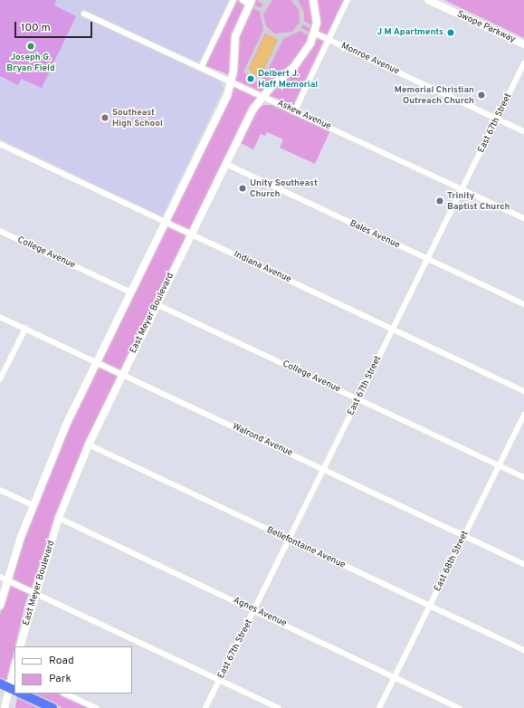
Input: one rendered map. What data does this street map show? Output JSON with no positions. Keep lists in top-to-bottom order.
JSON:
{
  "streets": {
    "main road": ["Swope Parkway", "East Meyer Boulevard"],
    "street": [
      "Monroe Avenue",
      "Askew Avenue",
      "East 67th Street",
      "Bales Avenue",
      "College Avenue",
      "Indiana Avenue",
      "Walrond Avenue",
      "Bellefontaine Avenue",
      "East 68th Street",
      "Agnes Avenue"
    ]
  },
  "crossings": [
    ["Monroe Avenue", "East 67th Street"],
    ["Monroe Avenue", "East Meyer Boulevard"],
    ["Askew Avenue", "East 67th Street"],
    ["Askew Avenue", "East Meyer Boulevard"],
    ["East 67th Street", "Bales Avenue"],
    ["East 67th Street", "College Avenue"],
    ["East 67th Street", "Indiana Avenue"],
    ["East 67th Street", "Walrond Avenue"],
    ["East 67th Street", "Bellefontaine Avenue"],
    ["East 67th Street", "Agnes Avenue"],
    ["Bales Avenue", "East Meyer Boulevard"],
    ["College Avenue", "East Meyer Boulevard"],
    ["College Avenue", "East 68th Street"],
    ["Indiana Avenue", "East Meyer Boulevard"],
    ["East Meyer Boulevard", "Walrond Avenue"],
    ["East Meyer Boulevard", "Bellefontaine Avenue"],
    ["East Meyer Boulevard", "Agnes Avenue"],
    ["Walrond Avenue", "East 68th Street"],
    ["Bellefontaine Avenue", "East 68th Street"],
    ["East 68th Street", "Agnes Avenue"]
  ],
  "places": [
    "J M Apartments",
    "Joseph G. Bryan Field",
    "Delbert J. Haff Memorial",
    "Memorial Christian Outreach Church",
    "Southeast High School",
    "Unity Southeast Church",
    "Trinity Baptist Church"
  ],
  "legend": ["Road", "Park"],
  "scale_bar": "100 m"
}
